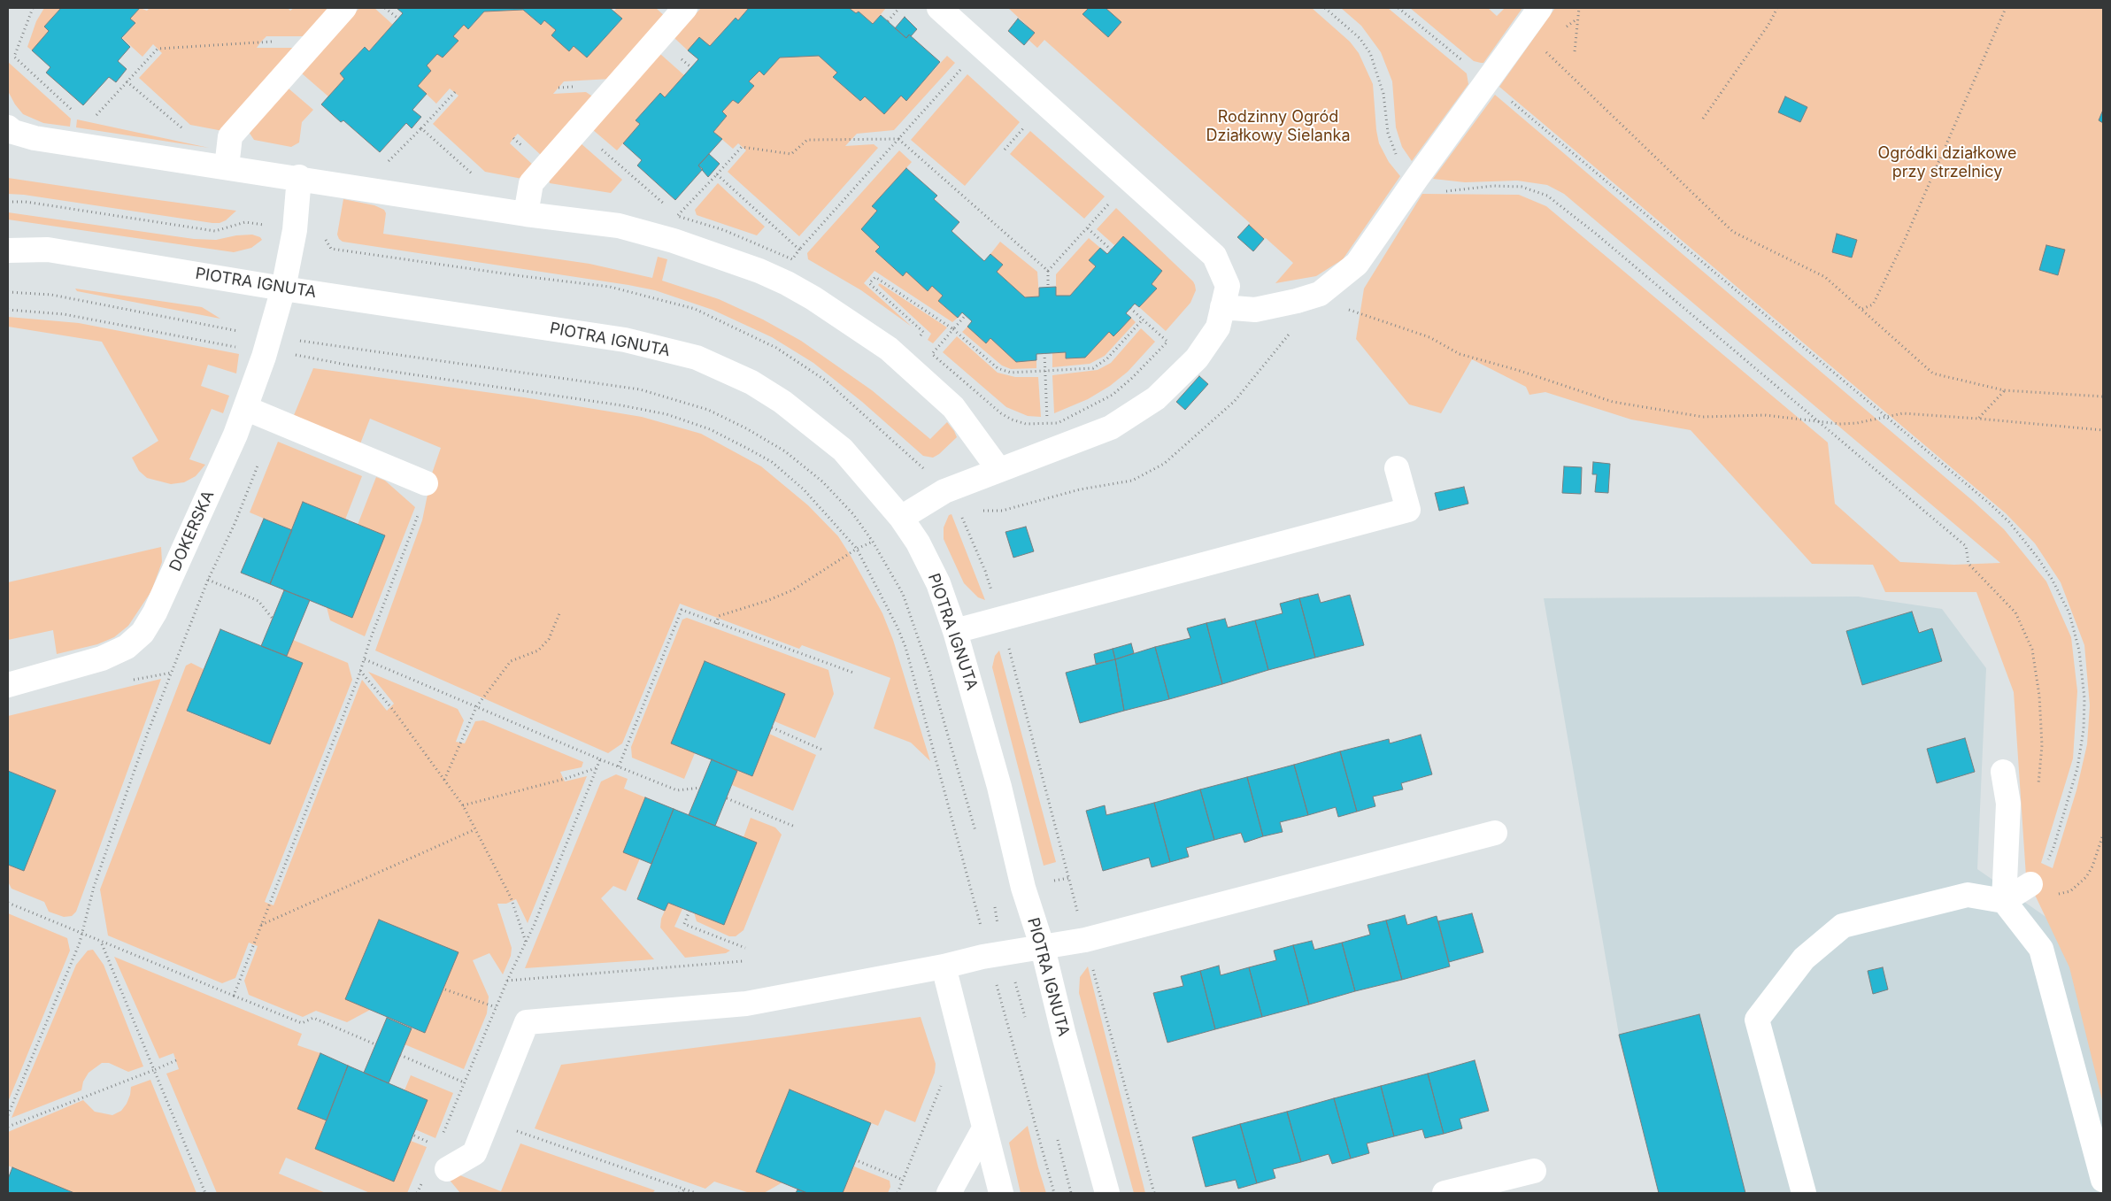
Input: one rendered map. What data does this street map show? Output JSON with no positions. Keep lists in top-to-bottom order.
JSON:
{
  "streets": {
    "street": ["PIOTRA IGNUTA", "DOKERSKA"]
  },
  "crossings": [
    ["PIOTRA IGNUTA", "DOKERSKA"]
  ],
  "parks": ["Rodzinny Ogród Działkowy Sielanka", "Ogródki działkowe przy strzelnicy"]
}
